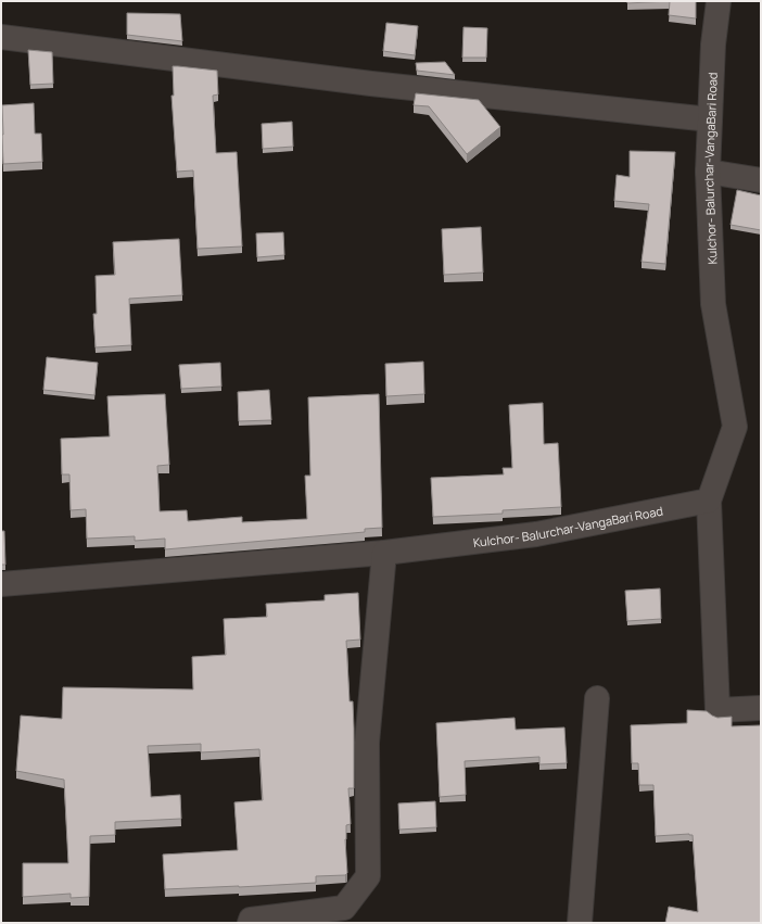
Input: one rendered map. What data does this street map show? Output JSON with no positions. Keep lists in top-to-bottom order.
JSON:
{
  "streets": {
    "street": ["Kulchor- Balurchar-VangaBari Road"]
  }
}
